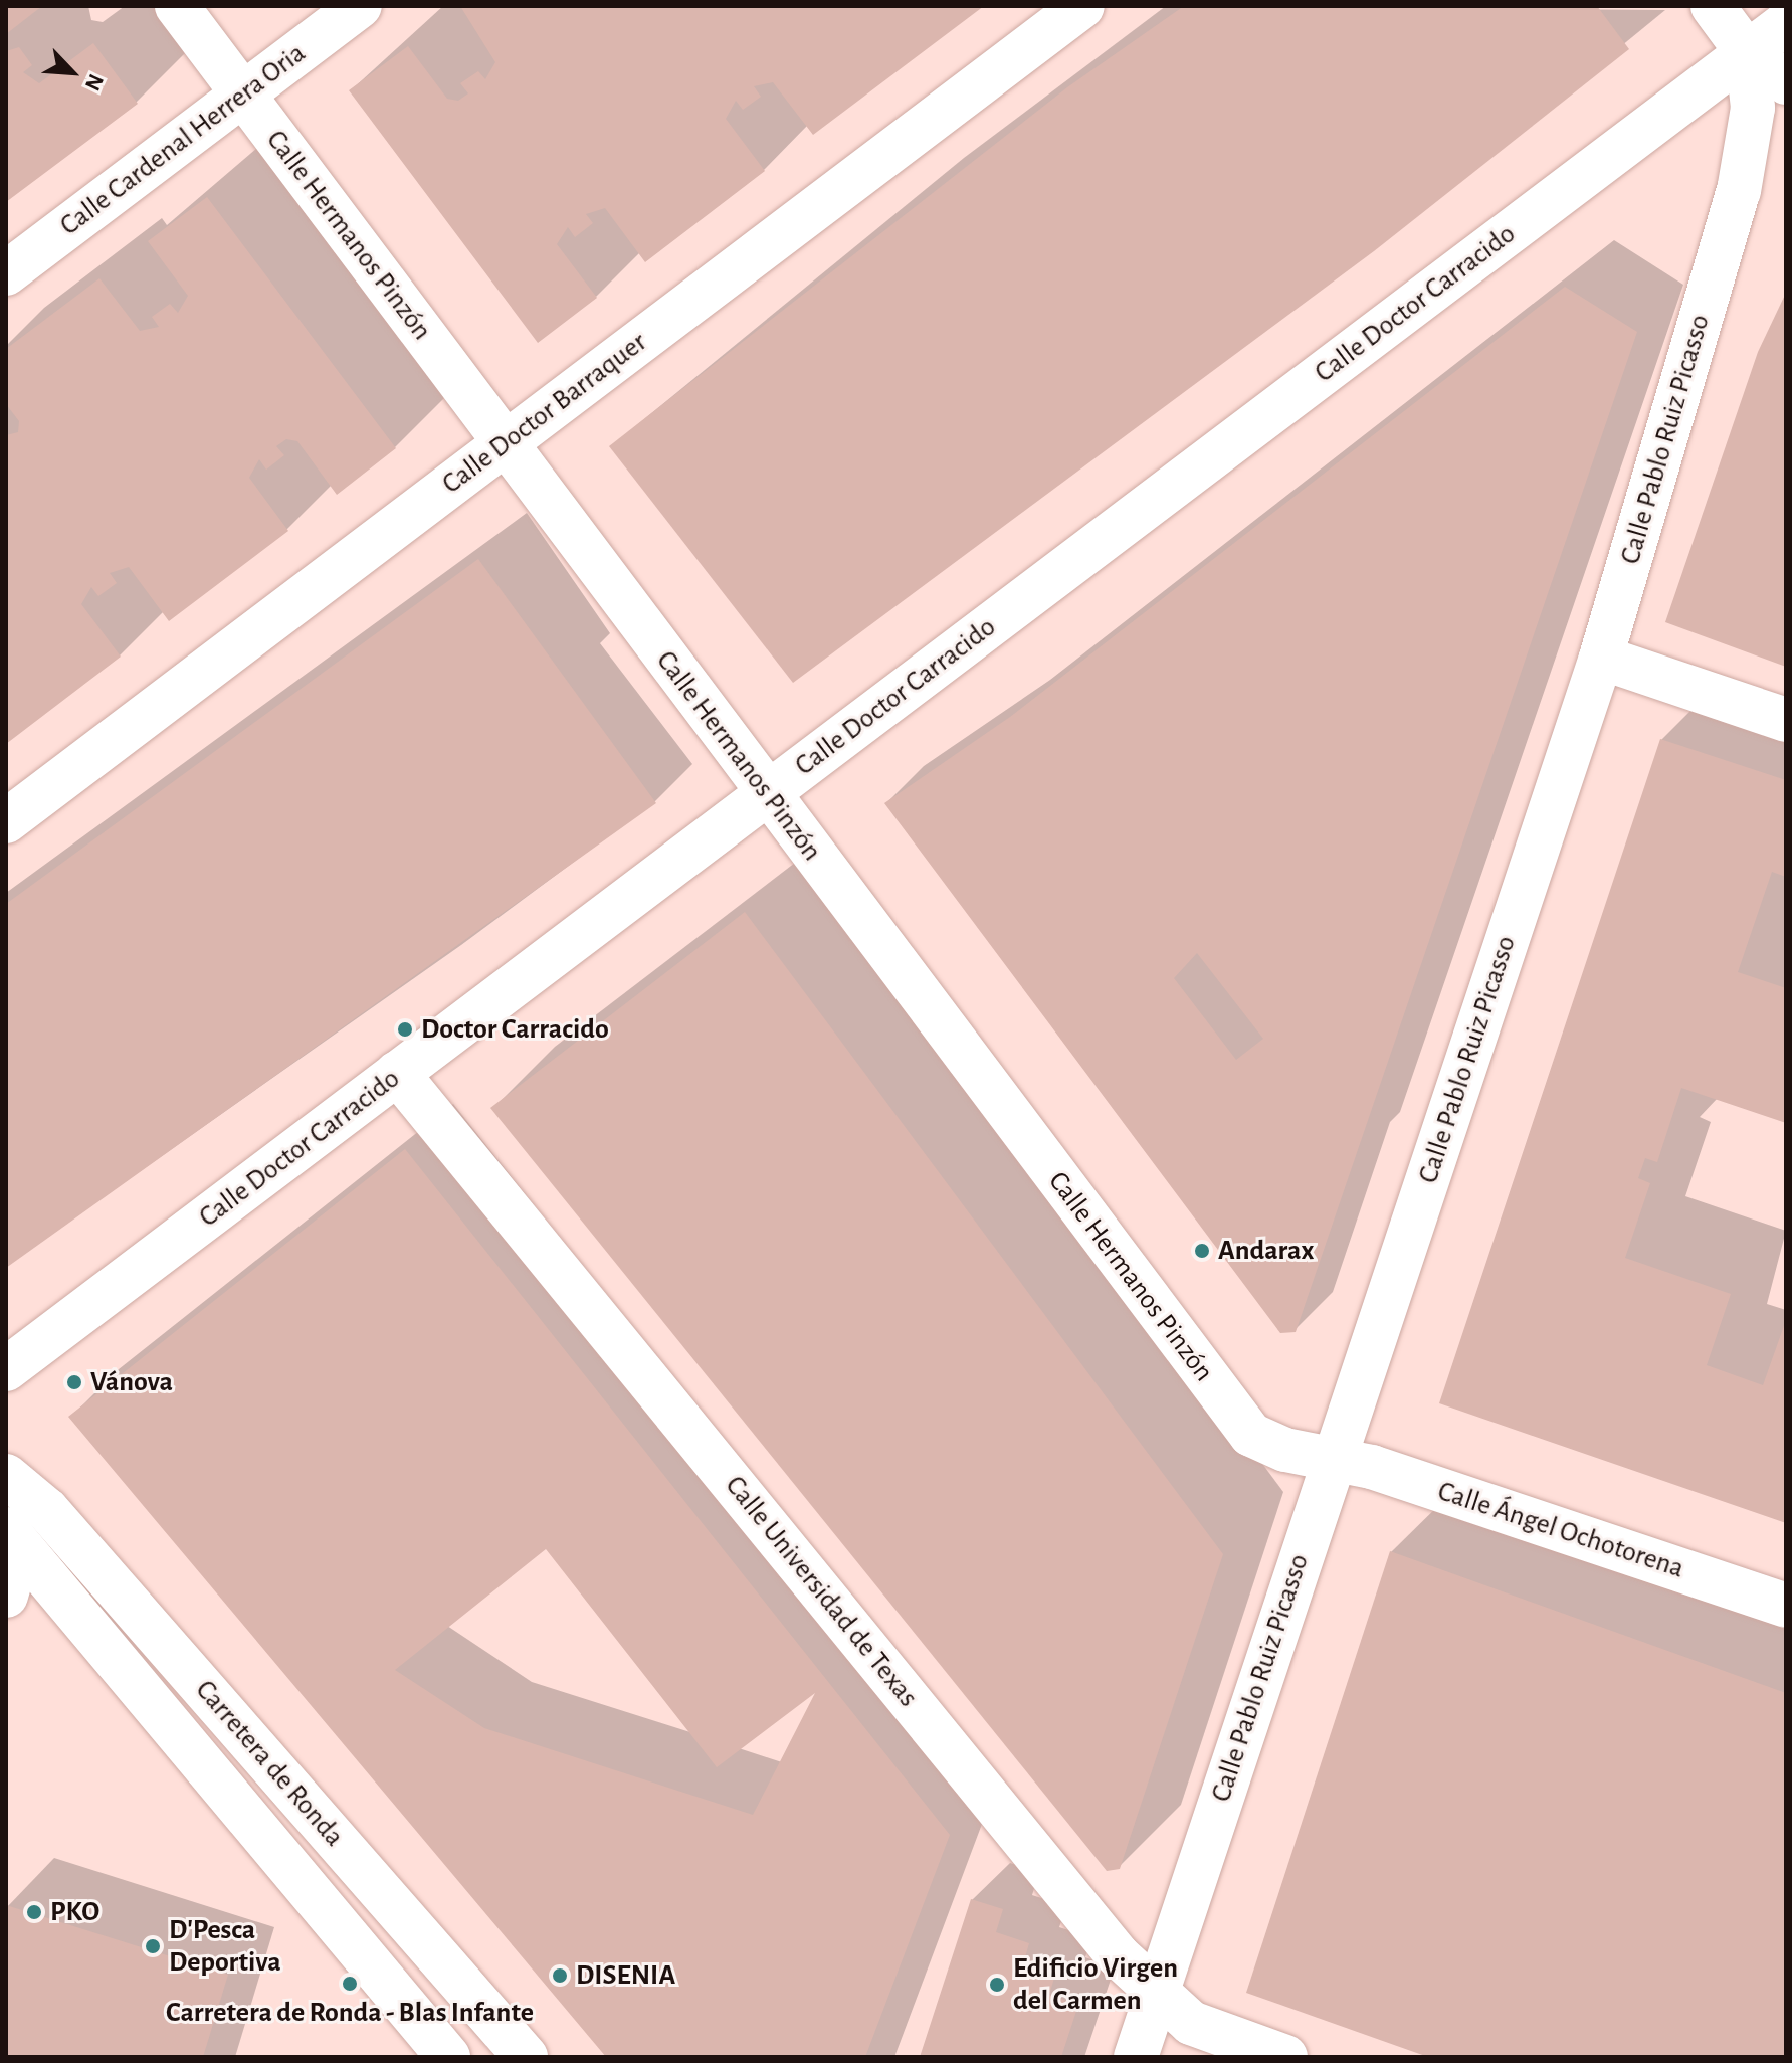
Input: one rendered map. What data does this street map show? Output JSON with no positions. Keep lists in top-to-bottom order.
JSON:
{
  "streets": {
    "street": [
      "Calle Cardenal Herrera Oria",
      "Calle Hermanos Pinzón",
      "Calle Doctor Carracido",
      "Calle Doctor Barraquer",
      "Calle Pablo Ruiz Picasso",
      "Calle Ángel Ochotorena",
      "Calle Universidad de Texas",
      "Carretera de Ronda"
    ]
  },
  "crossings": [
    ["Calle Cardenal Herrera Oria", "Calle Hermanos Pinzón"],
    ["Calle Hermanos Pinzón", "Calle Doctor Carracido"],
    ["Calle Hermanos Pinzón", "Calle Doctor Barraquer"],
    ["Calle Hermanos Pinzón", "Calle Pablo Ruiz Picasso"],
    ["Calle Hermanos Pinzón", "Calle Ángel Ochotorena"],
    ["Calle Doctor Carracido", "Calle Pablo Ruiz Picasso"],
    ["Calle Doctor Carracido", "Calle Universidad de Texas"],
    ["Calle Pablo Ruiz Picasso", "Calle Ángel Ochotorena"],
    ["Calle Pablo Ruiz Picasso", "Calle Universidad de Texas"]
  ],
  "places": [
    "Doctor Carracido",
    "Andarax",
    "Vánova",
    "PKO",
    "D'Pesca Deportiva",
    "DISENIA",
    "Carretera de Ronda - Blas Infante",
    "Edificio Virgen del Carmen"
  ],
  "north": "bottom right"
}
